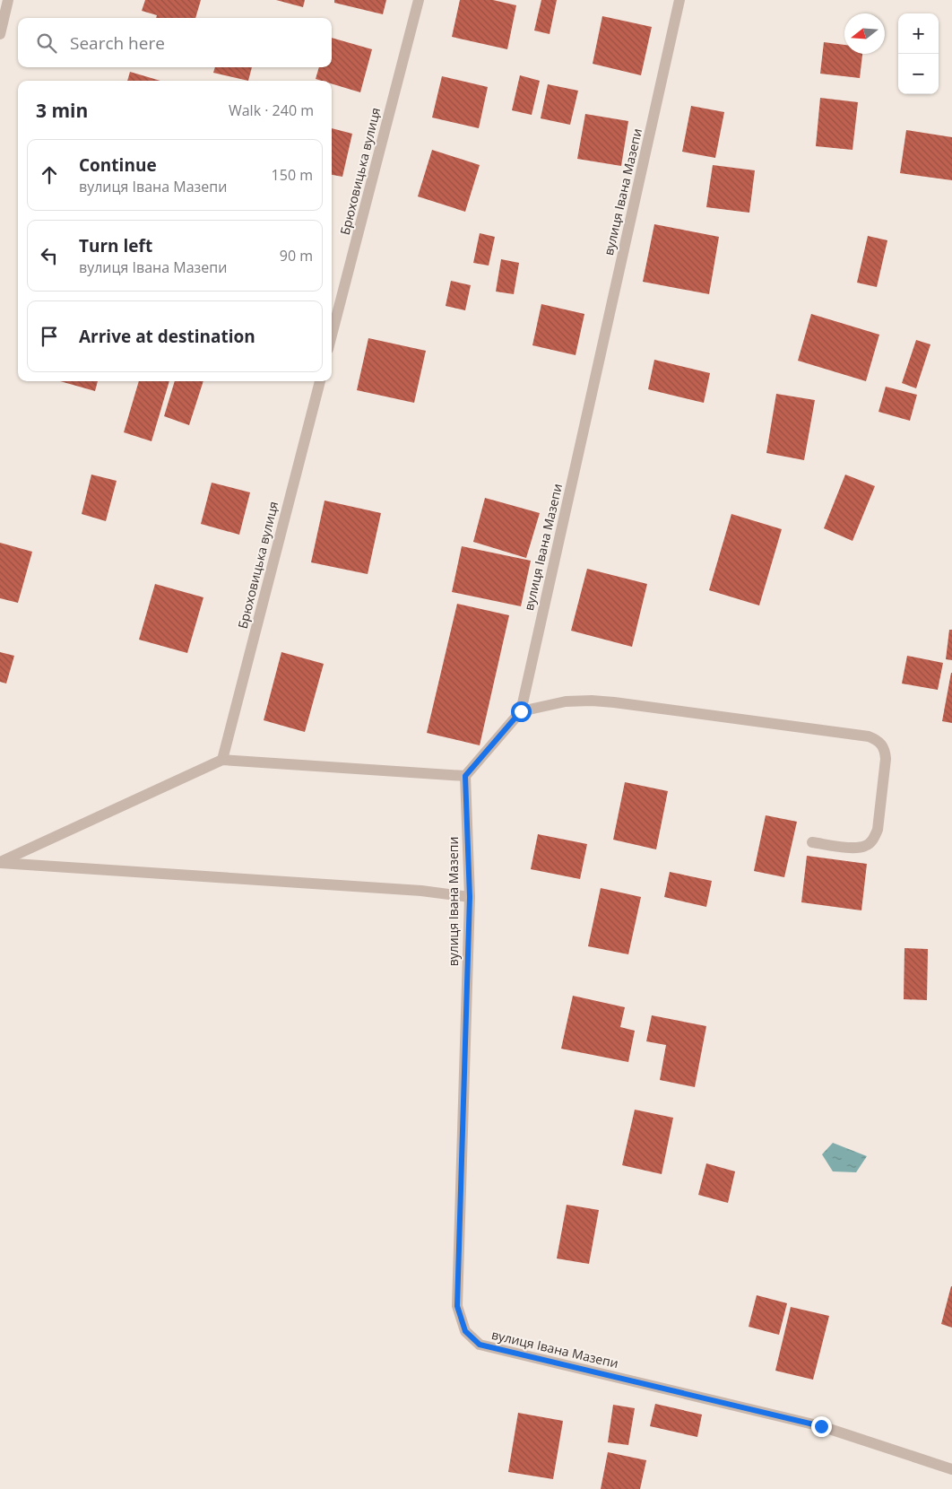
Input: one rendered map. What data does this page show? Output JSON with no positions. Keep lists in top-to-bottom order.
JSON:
{
  "streets": {
    "street": ["Брюховицька вулиця", "вулиця Івана Мазепи"]
  },
  "north": "left",
  "page": {
    "map_buttons": ["+", "−"],
    "search": "Search here",
    "heading": ["3 min", "Walk · 240 m"],
    "list": [
      ["Continue", "вулиця Івана Мазепи", "150 m"],
      ["Turn left", "вулиця Івана Мазепи", "90 m"],
      "Arrive at destination"
    ]
  }
}
